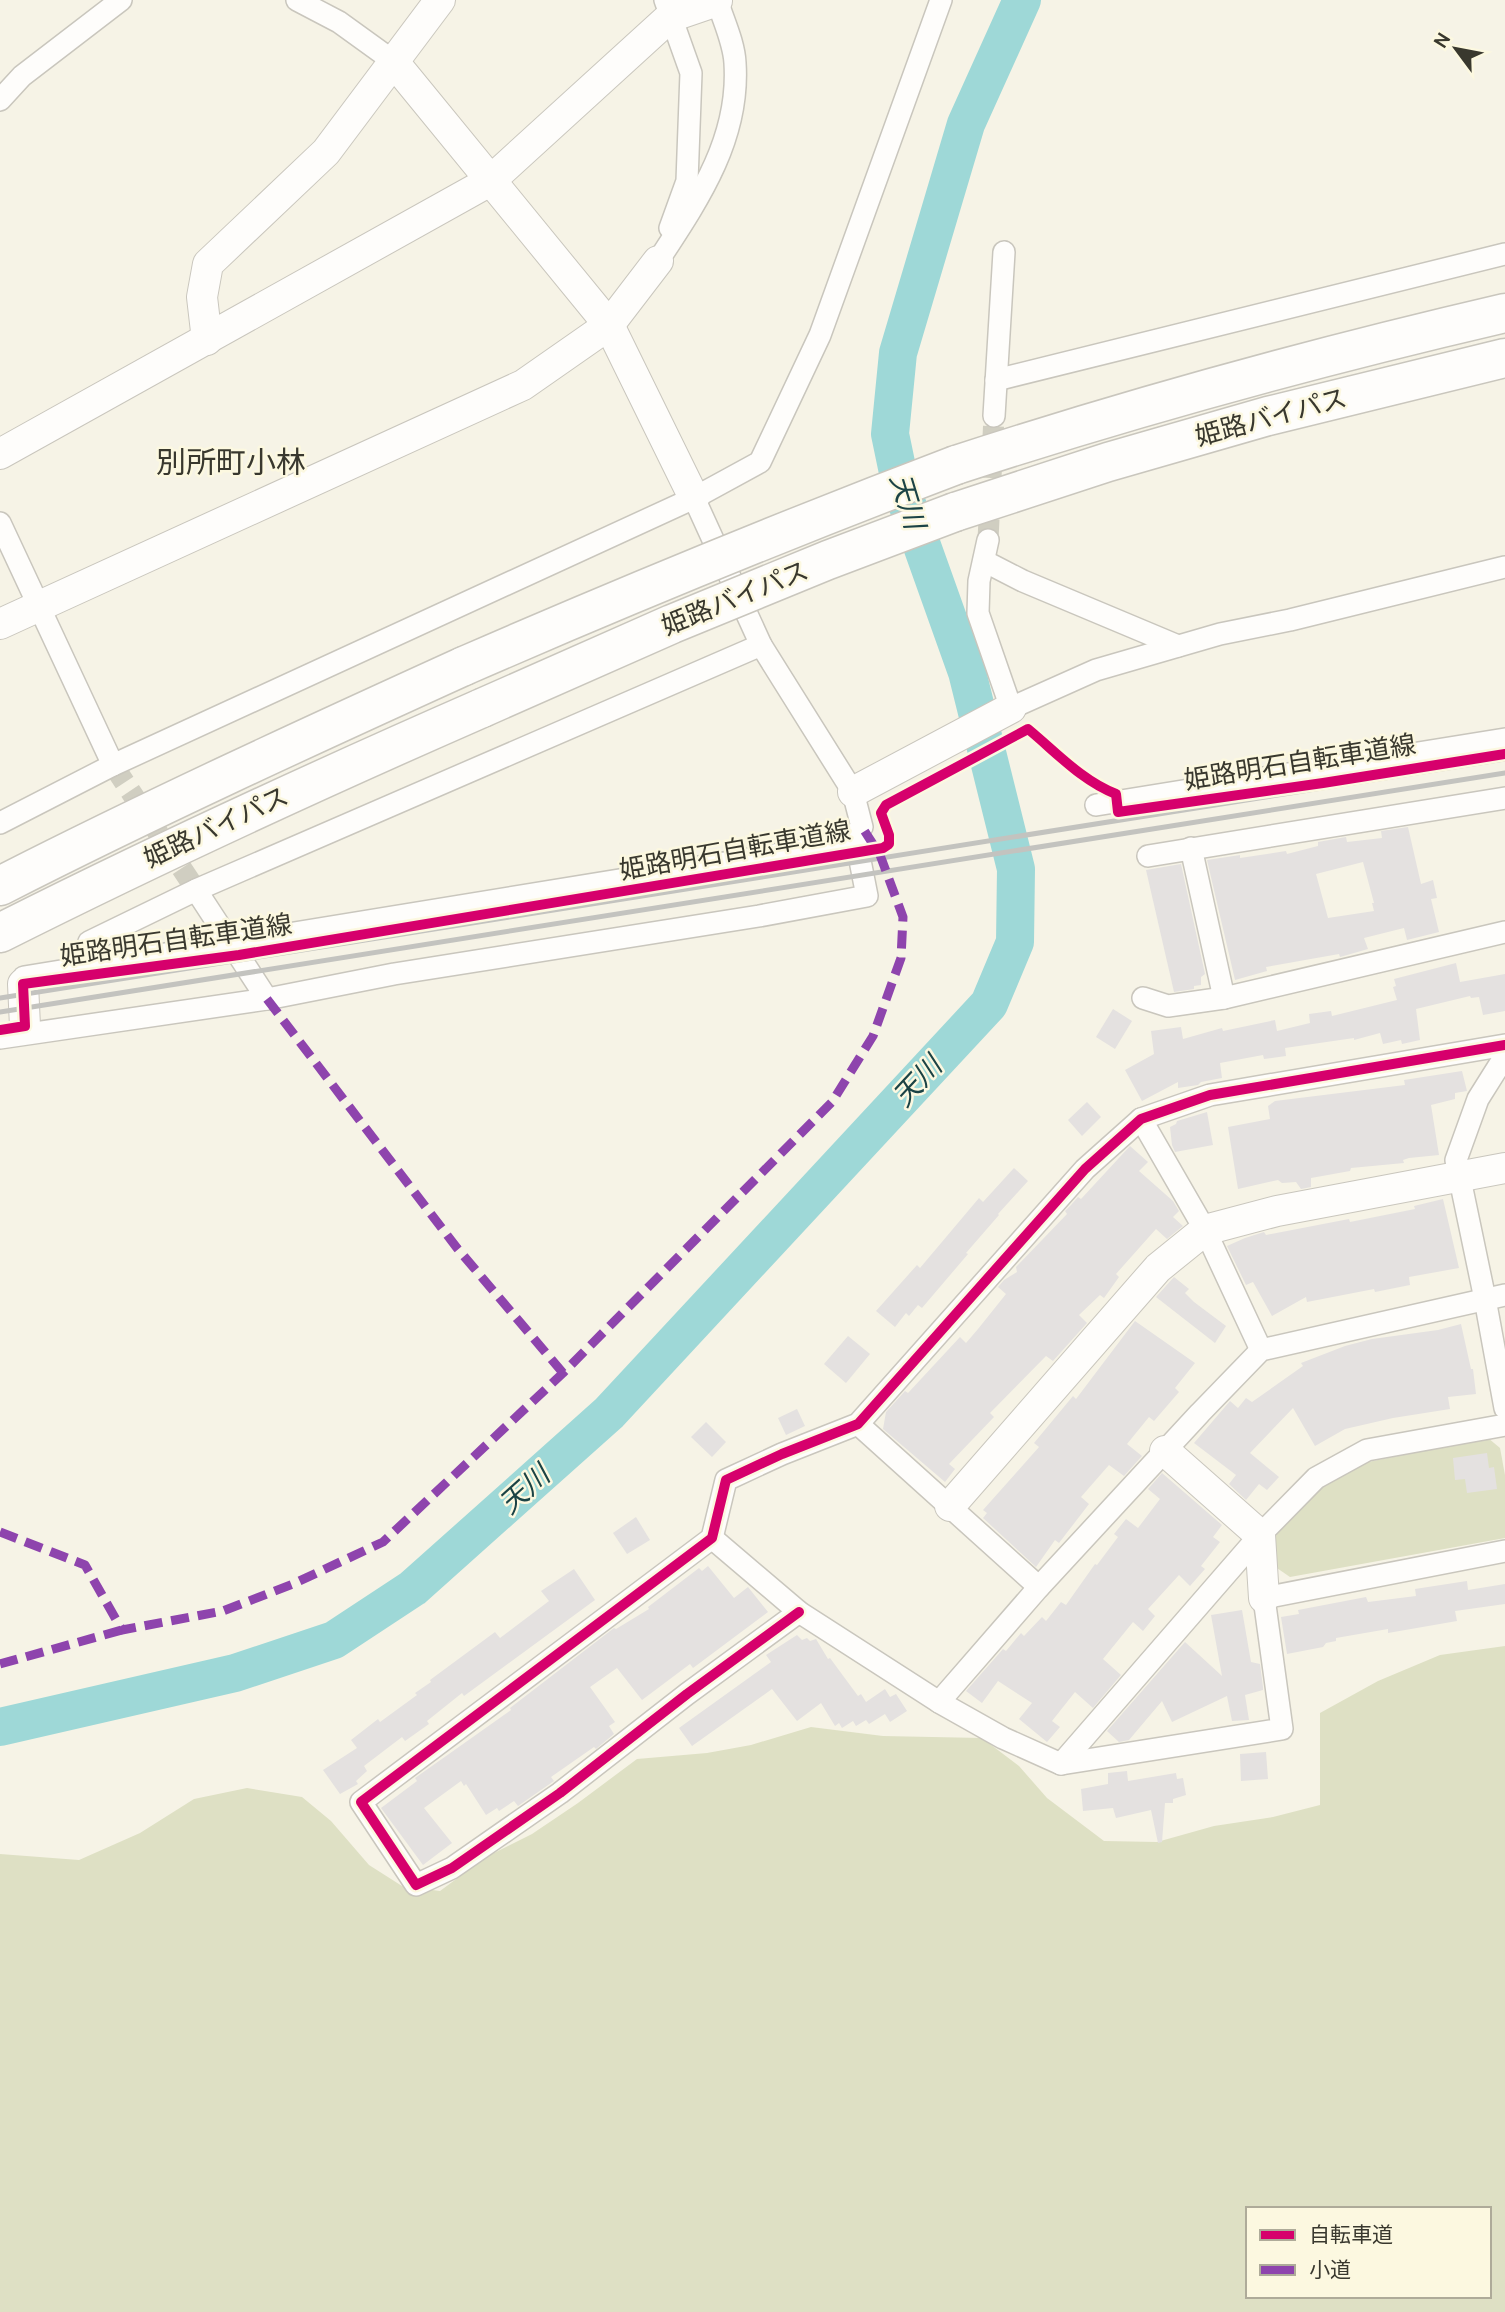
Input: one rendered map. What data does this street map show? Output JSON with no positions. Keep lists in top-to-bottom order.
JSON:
{
  "streets": {
    "highway": ["姫路バイパス"],
    "cycle path": ["姫路明石自転車道線"]
  },
  "districts": ["別所町小林"],
  "water": ["天川"],
  "legend": ["自転車道", "小道"],
  "north": "top left"
}
